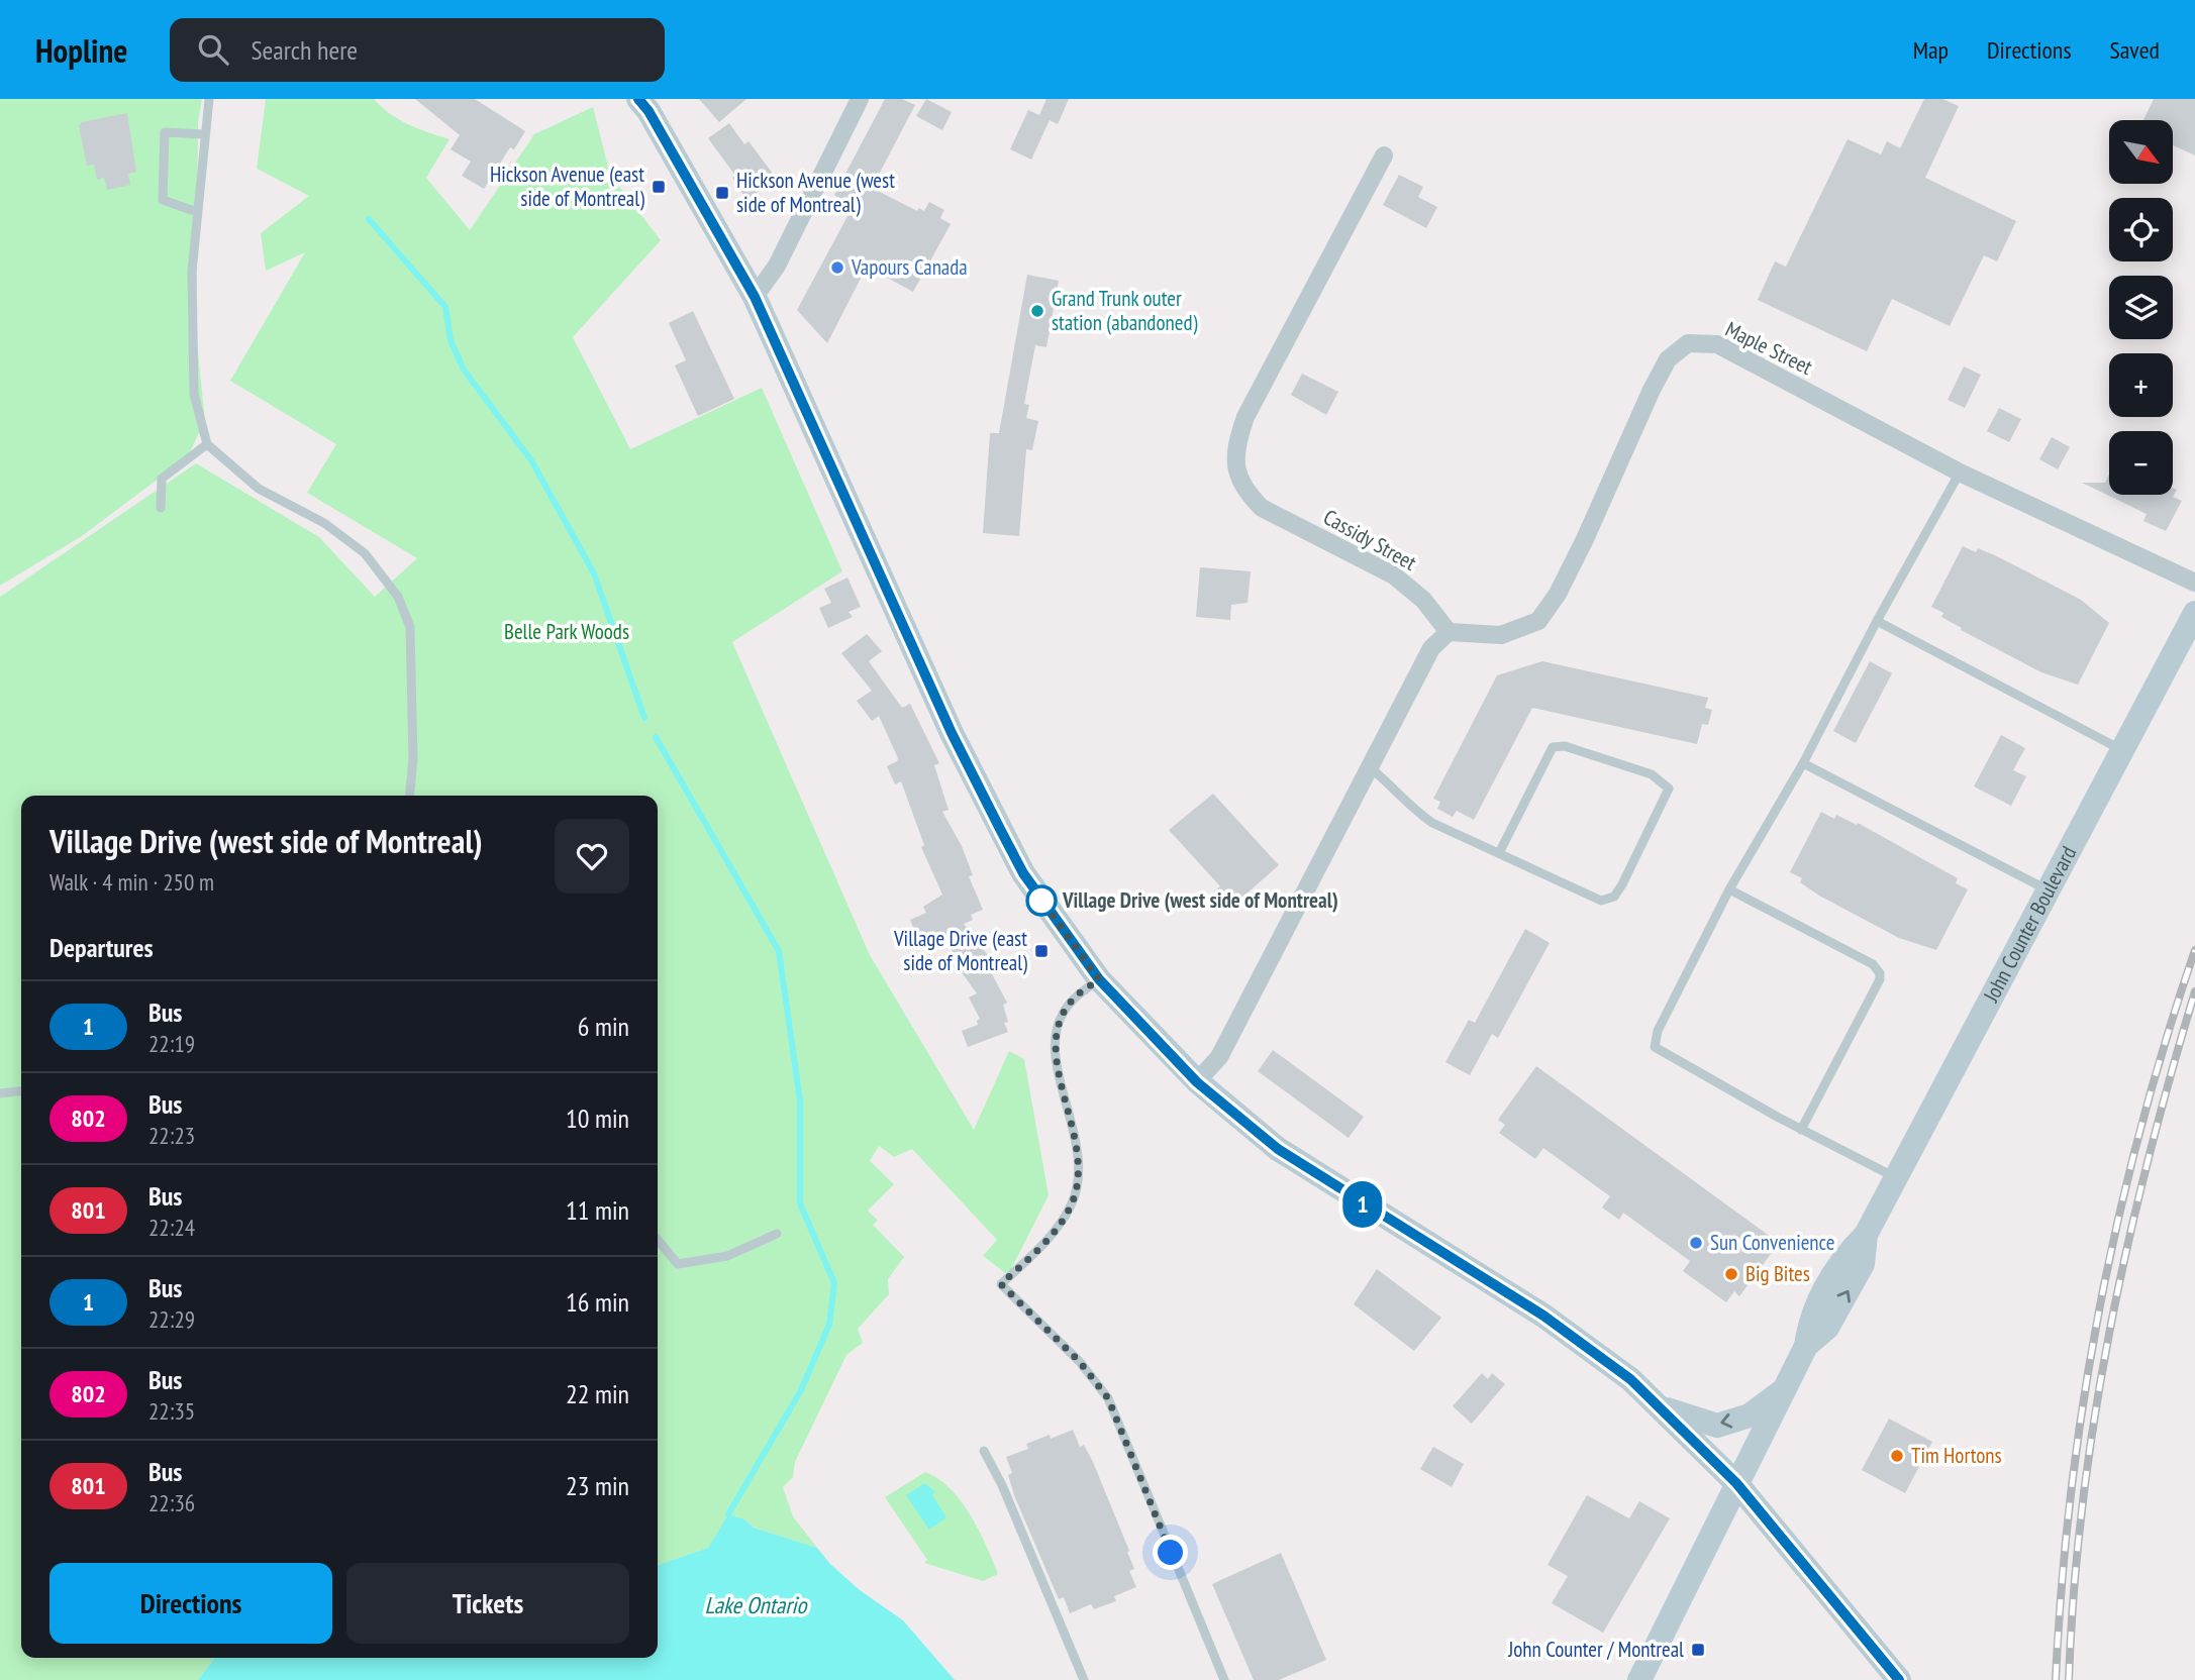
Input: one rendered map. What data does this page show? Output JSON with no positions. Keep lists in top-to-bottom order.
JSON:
{
  "streets": {
    "main road": ["John Counter Boulevard"],
    "street": ["Maple Street", "Cassidy Street"]
  },
  "crossings": [
    ["Maple Street", "Cassidy Street"]
  ],
  "water": ["Lake Ontario"],
  "parks": ["Belle Park Woods"],
  "places": {
    "transit": [
      "Hickson Avenue (east side of Montreal)",
      "Hickson Avenue (west side of Montreal)",
      "Village Drive (east side of Montreal)",
      "John Counter / Montreal"
    ],
    "other": [
      "Vapours Canada",
      "Grand Trunk outer station (abandoned)",
      "Village Drive (west side of Montreal)",
      "Sun Convenience",
      "Big Bites",
      "Tim Hortons"
    ]
  },
  "lines": ["bus line 1"],
  "north": "bottom right",
  "page": {
    "header": "Hopline",
    "search": "Search here",
    "nav": ["Map", "Directions", "Saved"],
    "on_map": "1",
    "map_buttons": ["+", "−"],
    "heading": [
      ["Village Drive (west side of Montreal)", "Walk · 4 min · 250 m"],
      "Departures"
    ],
    "list": [
      {
        "mark": "1",
        "name": "Bus",
        "note": "22:19",
        "value": "6 min"
      },
      {
        "mark": "802",
        "name": "Bus",
        "note": "22:23",
        "value": "10 min"
      },
      {
        "mark": "801",
        "name": "Bus",
        "note": "22:24",
        "value": "11 min"
      },
      {
        "mark": "1",
        "name": "Bus",
        "note": "22:29",
        "value": "16 min"
      },
      {
        "mark": "802",
        "name": "Bus",
        "note": "22:35",
        "value": "22 min"
      },
      {
        "mark": "801",
        "name": "Bus",
        "note": "22:36",
        "value": "23 min"
      }
    ],
    "buttons": ["Directions", "Tickets"]
  }
}
